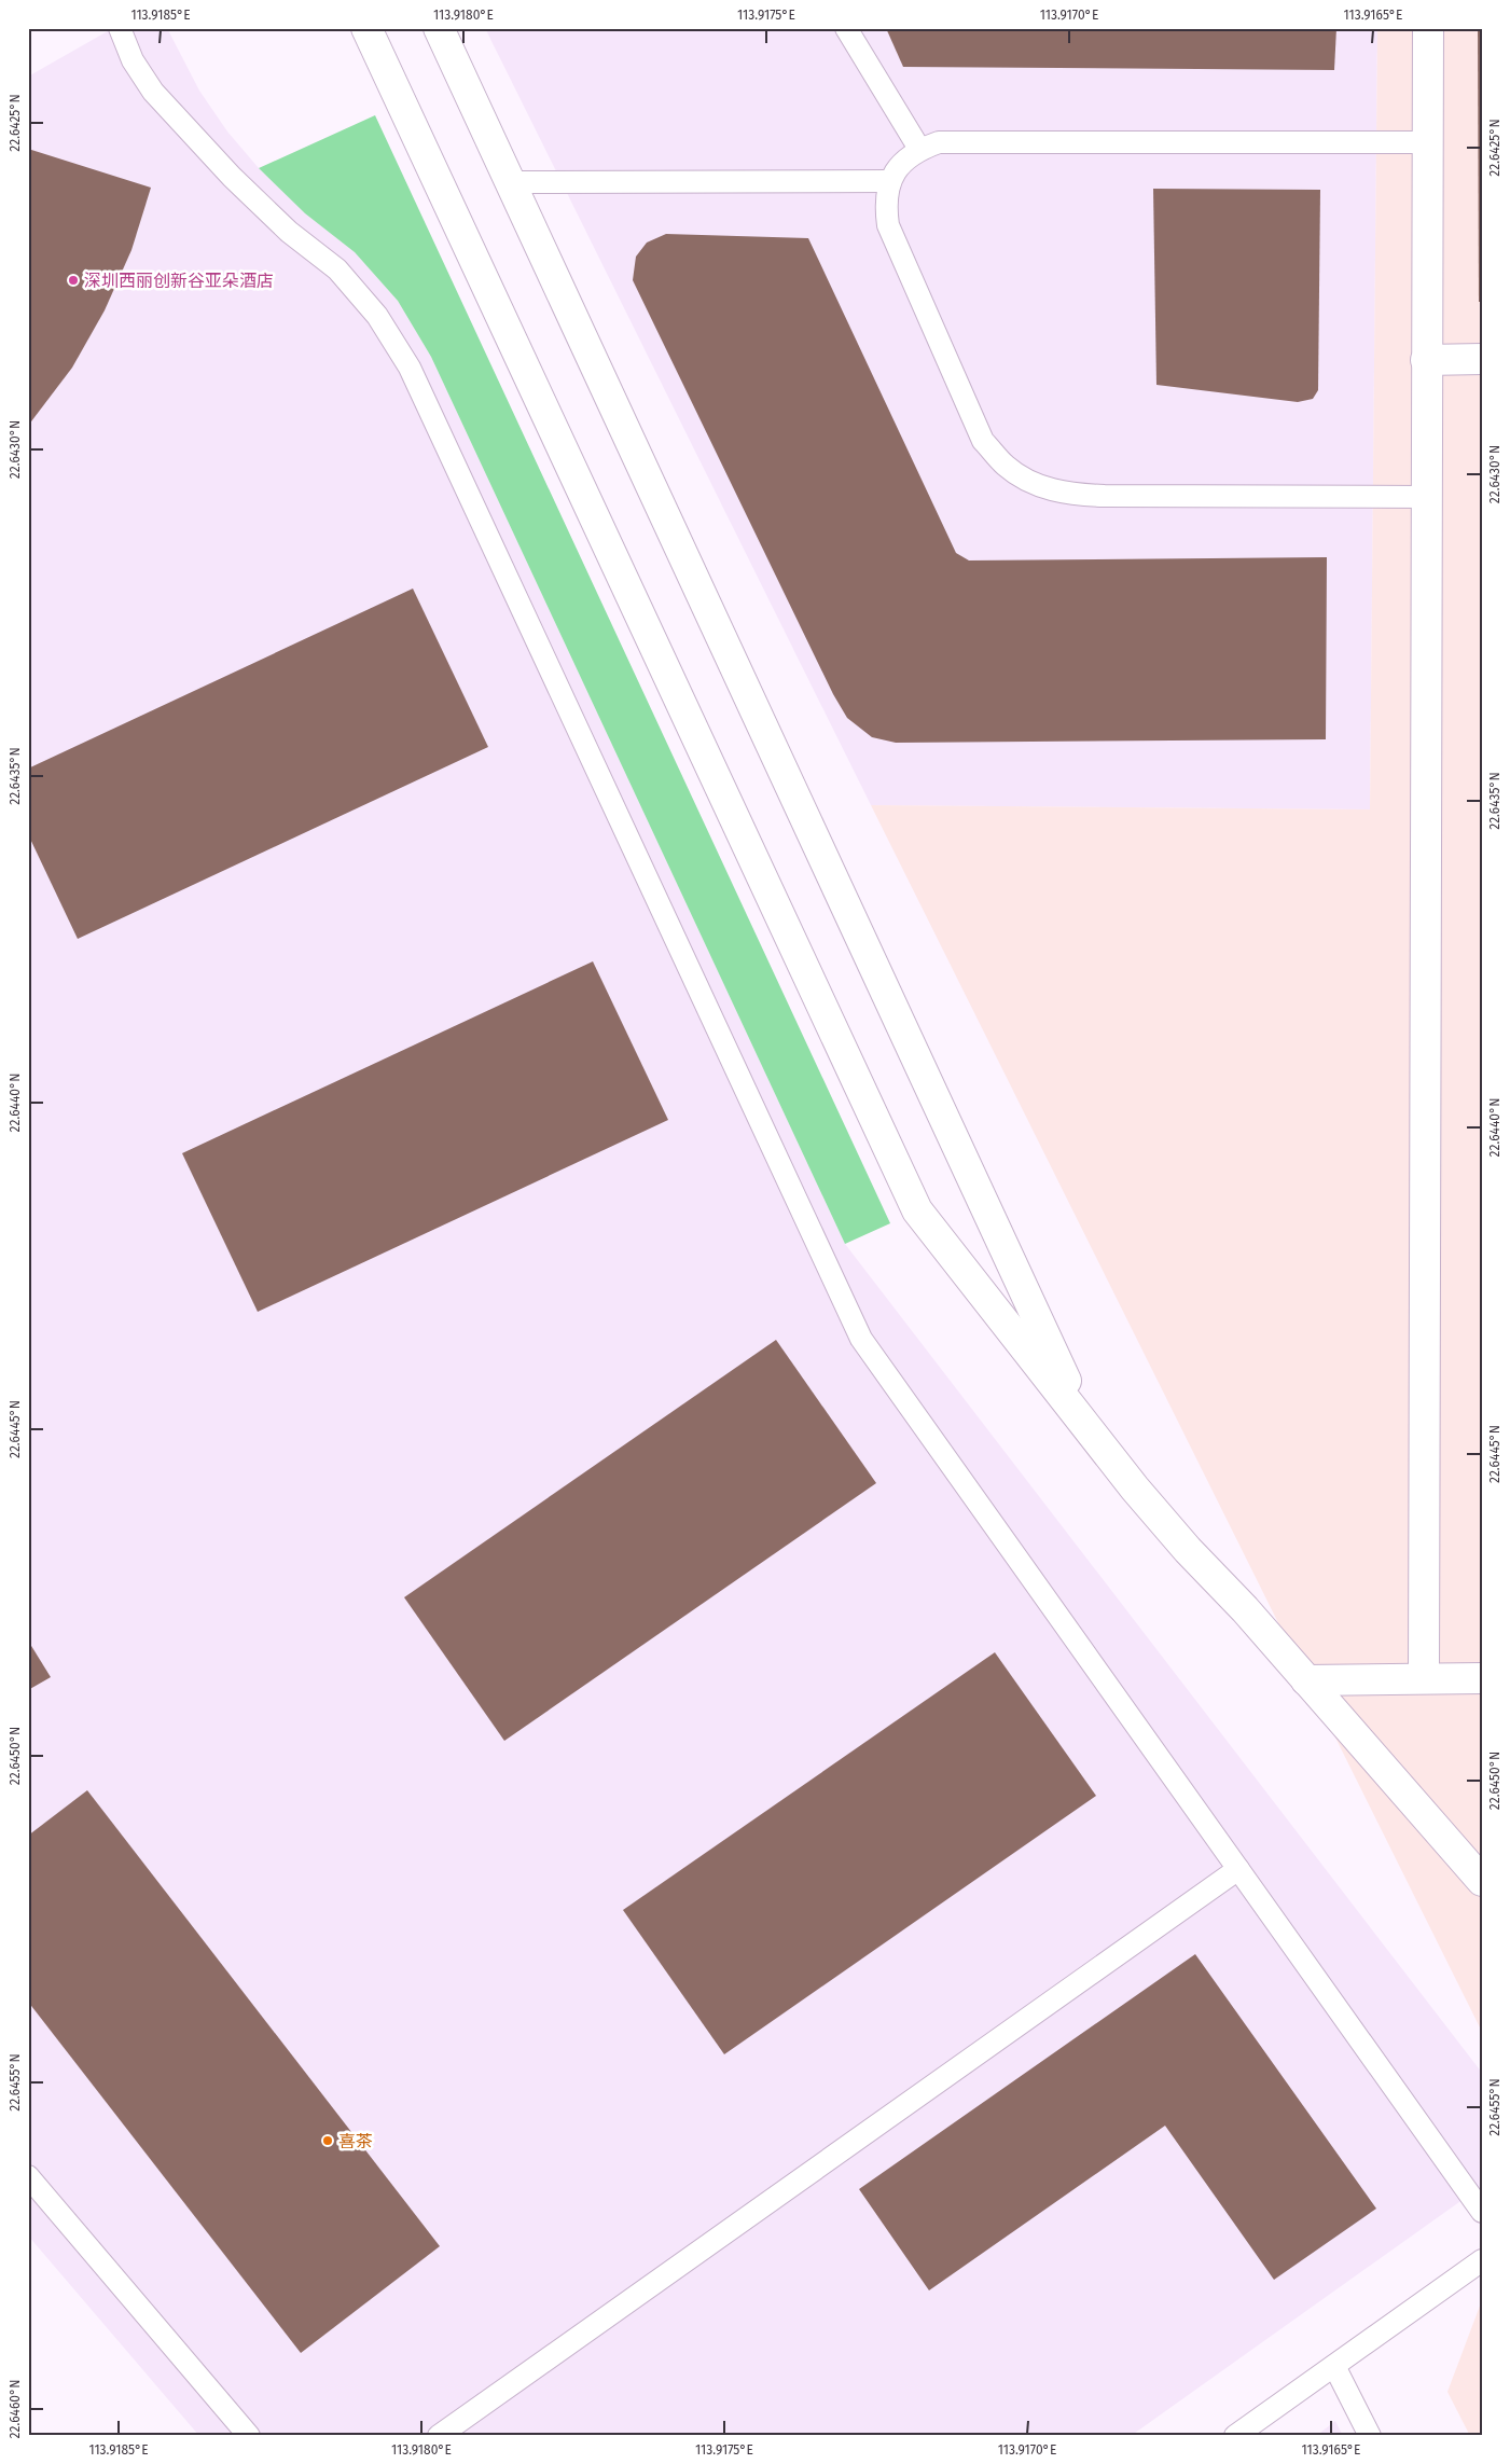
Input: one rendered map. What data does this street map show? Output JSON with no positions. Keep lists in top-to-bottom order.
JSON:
{
  "places": ["深圳西丽创新谷亚朵酒店", "喜茶"],
  "coordinates": [
    "113.9185°E",
    "113.9180°E",
    "113.9175°E",
    "113.9170°E",
    "113.9165°E",
    "22.6425°N",
    "22.6430°N",
    "22.6435°N",
    "22.6440°N",
    "22.6445°N",
    "22.6450°N",
    "22.6455°N",
    "22.6460°N"
  ]
}
